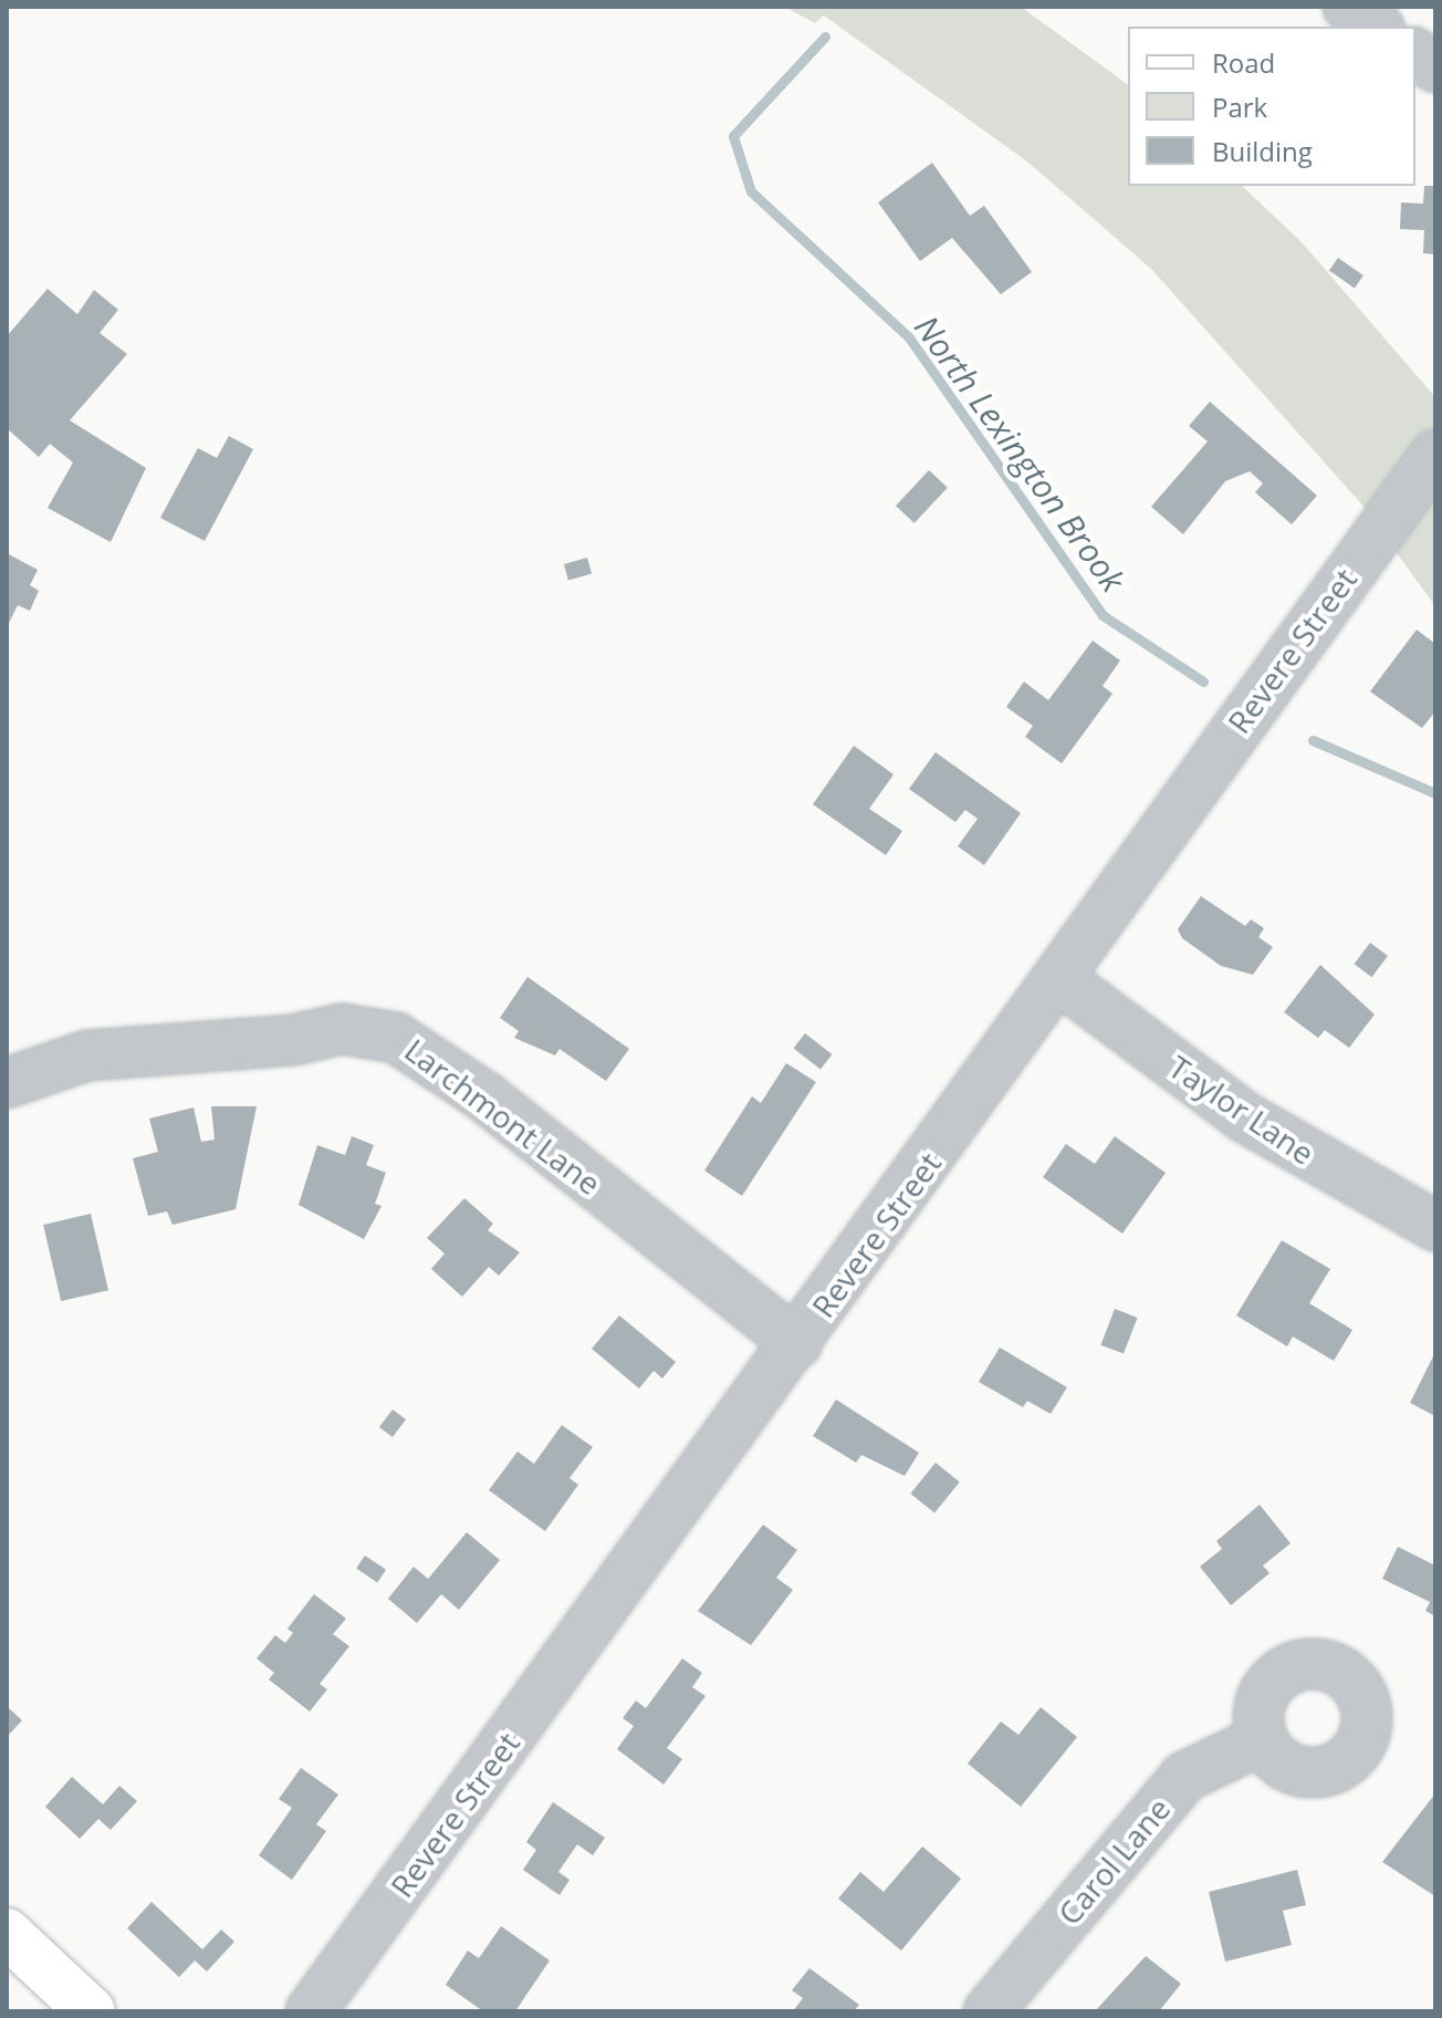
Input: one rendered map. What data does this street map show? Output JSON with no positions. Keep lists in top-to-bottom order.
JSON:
{
  "streets": {
    "street": [
      "Revere Street",
      "Taylor Lane",
      "Larchmont Lane",
      "Carol Lane"
    ]
  },
  "crossings": [
    ["Revere Street", "Taylor Lane"],
    ["Revere Street", "Larchmont Lane"]
  ],
  "water": ["North Lexington Brook"],
  "legend": ["Road", "Park", "Building"]
}
